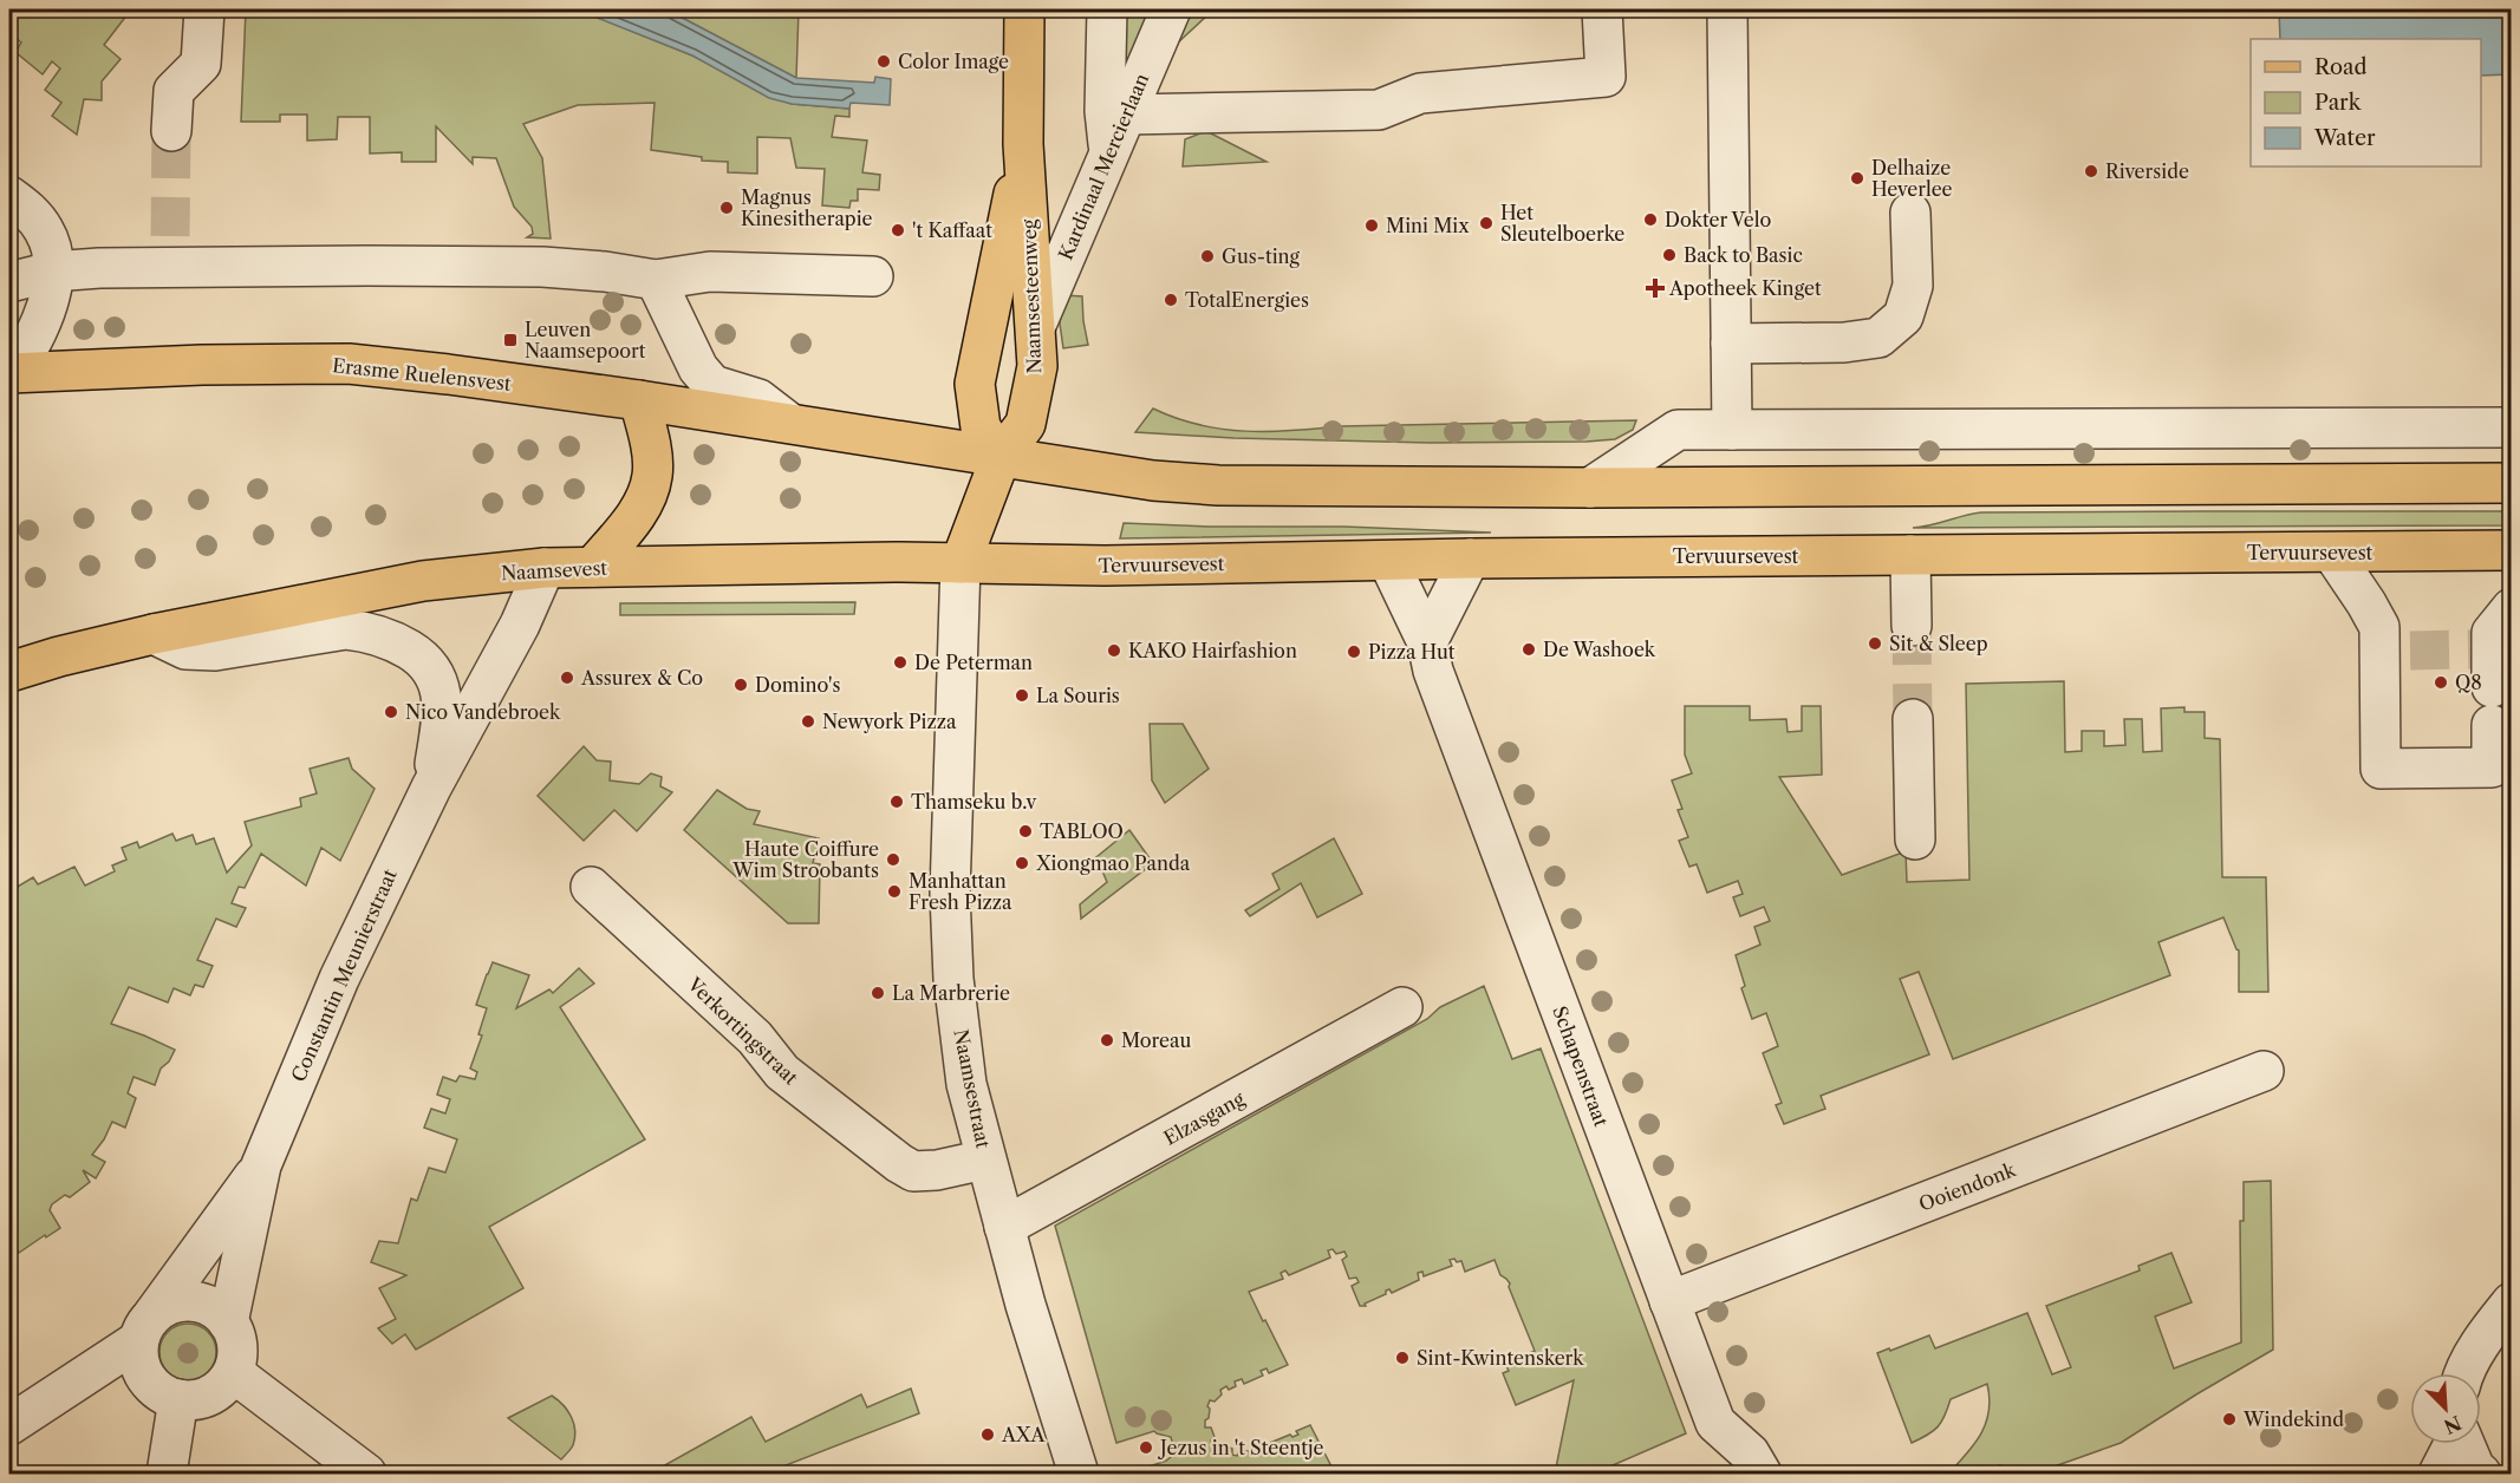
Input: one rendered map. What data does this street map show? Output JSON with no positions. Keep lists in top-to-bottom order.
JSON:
{
  "streets": {
    "main road": [
      "Naamsesteenweg",
      "Erasme Ruelensvest",
      "Tervuursevest",
      "Naamsevest"
    ],
    "street": [
      "Kardinaal Mercierlaan",
      "Constantin Meunierstraat",
      "Verkortingstraat",
      "Schapenstraat",
      "Naamsestraat",
      "Elzasgang",
      "Ooiendonk"
    ]
  },
  "crossings": [
    ["Kardinaal Mercierlaan", "Naamsesteenweg"],
    ["Naamsesteenweg", "Erasme Ruelensvest"],
    ["Tervuursevest", "Naamsevest"],
    ["Tervuursevest", "Schapenstraat"],
    ["Tervuursevest", "Naamsestraat"],
    ["Naamsevest", "Constantin Meunierstraat"],
    ["Naamsevest", "Naamsestraat"],
    ["Verkortingstraat", "Naamsestraat"],
    ["Schapenstraat", "Ooiendonk"],
    ["Naamsestraat", "Elzasgang"]
  ],
  "places": {
    "other": [
      "Color Image",
      "Riverside",
      "Delhaize Heverlee",
      "Magnus Kinesitherapie",
      "Dokter Velo",
      "Het Sleutelboerke",
      "Mini Mix",
      "'t Kaffaat",
      "Back to Basic",
      "Gus-ting",
      "TotalEnergies",
      "Sit & Sleep",
      "De Washoek",
      "KAKO Hairfashion",
      "Pizza Hut",
      "De Peterman",
      "Assurex & Co",
      "Q8",
      "Domino's",
      "La Souris",
      "Nico Vandebroek",
      "Newyork Pizza",
      "Thamseku b.v",
      "TABLOO",
      "Haute Coiffure Wim Stroobants",
      "Xiongmao Panda",
      "Manhattan Fresh Pizza",
      "La Marbrerie",
      "Moreau",
      "Sint-Kwintenskerk",
      "Windekind",
      "AXA",
      "Jezus in 't Steentje"
    ],
    "health": ["Apotheek Kinget"],
    "transit": ["Leuven Naamsepoort"]
  },
  "legend": ["Road", "Park", "Water"],
  "north": "bottom right"
}
